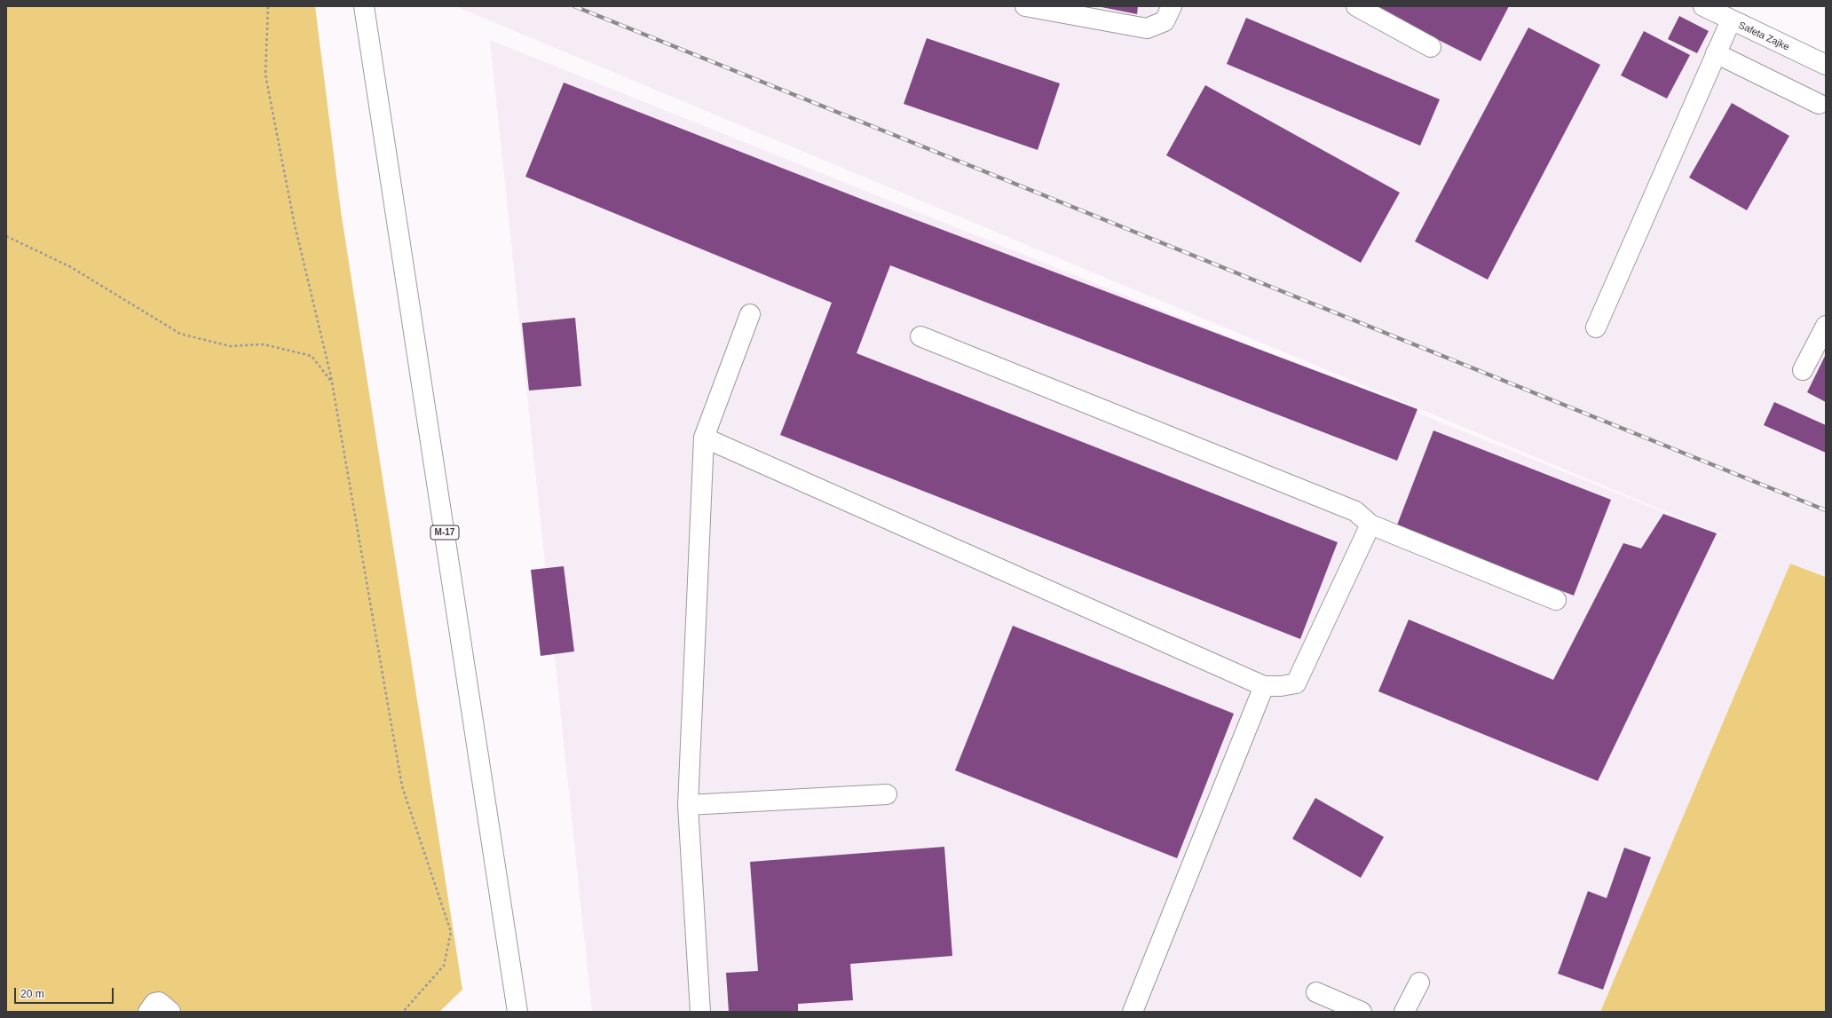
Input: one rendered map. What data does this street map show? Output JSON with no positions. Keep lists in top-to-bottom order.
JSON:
{
  "streets": {
    "main road": ["Safeta Zajke", "M-17"]
  },
  "scale_bar": "20 m"
}
